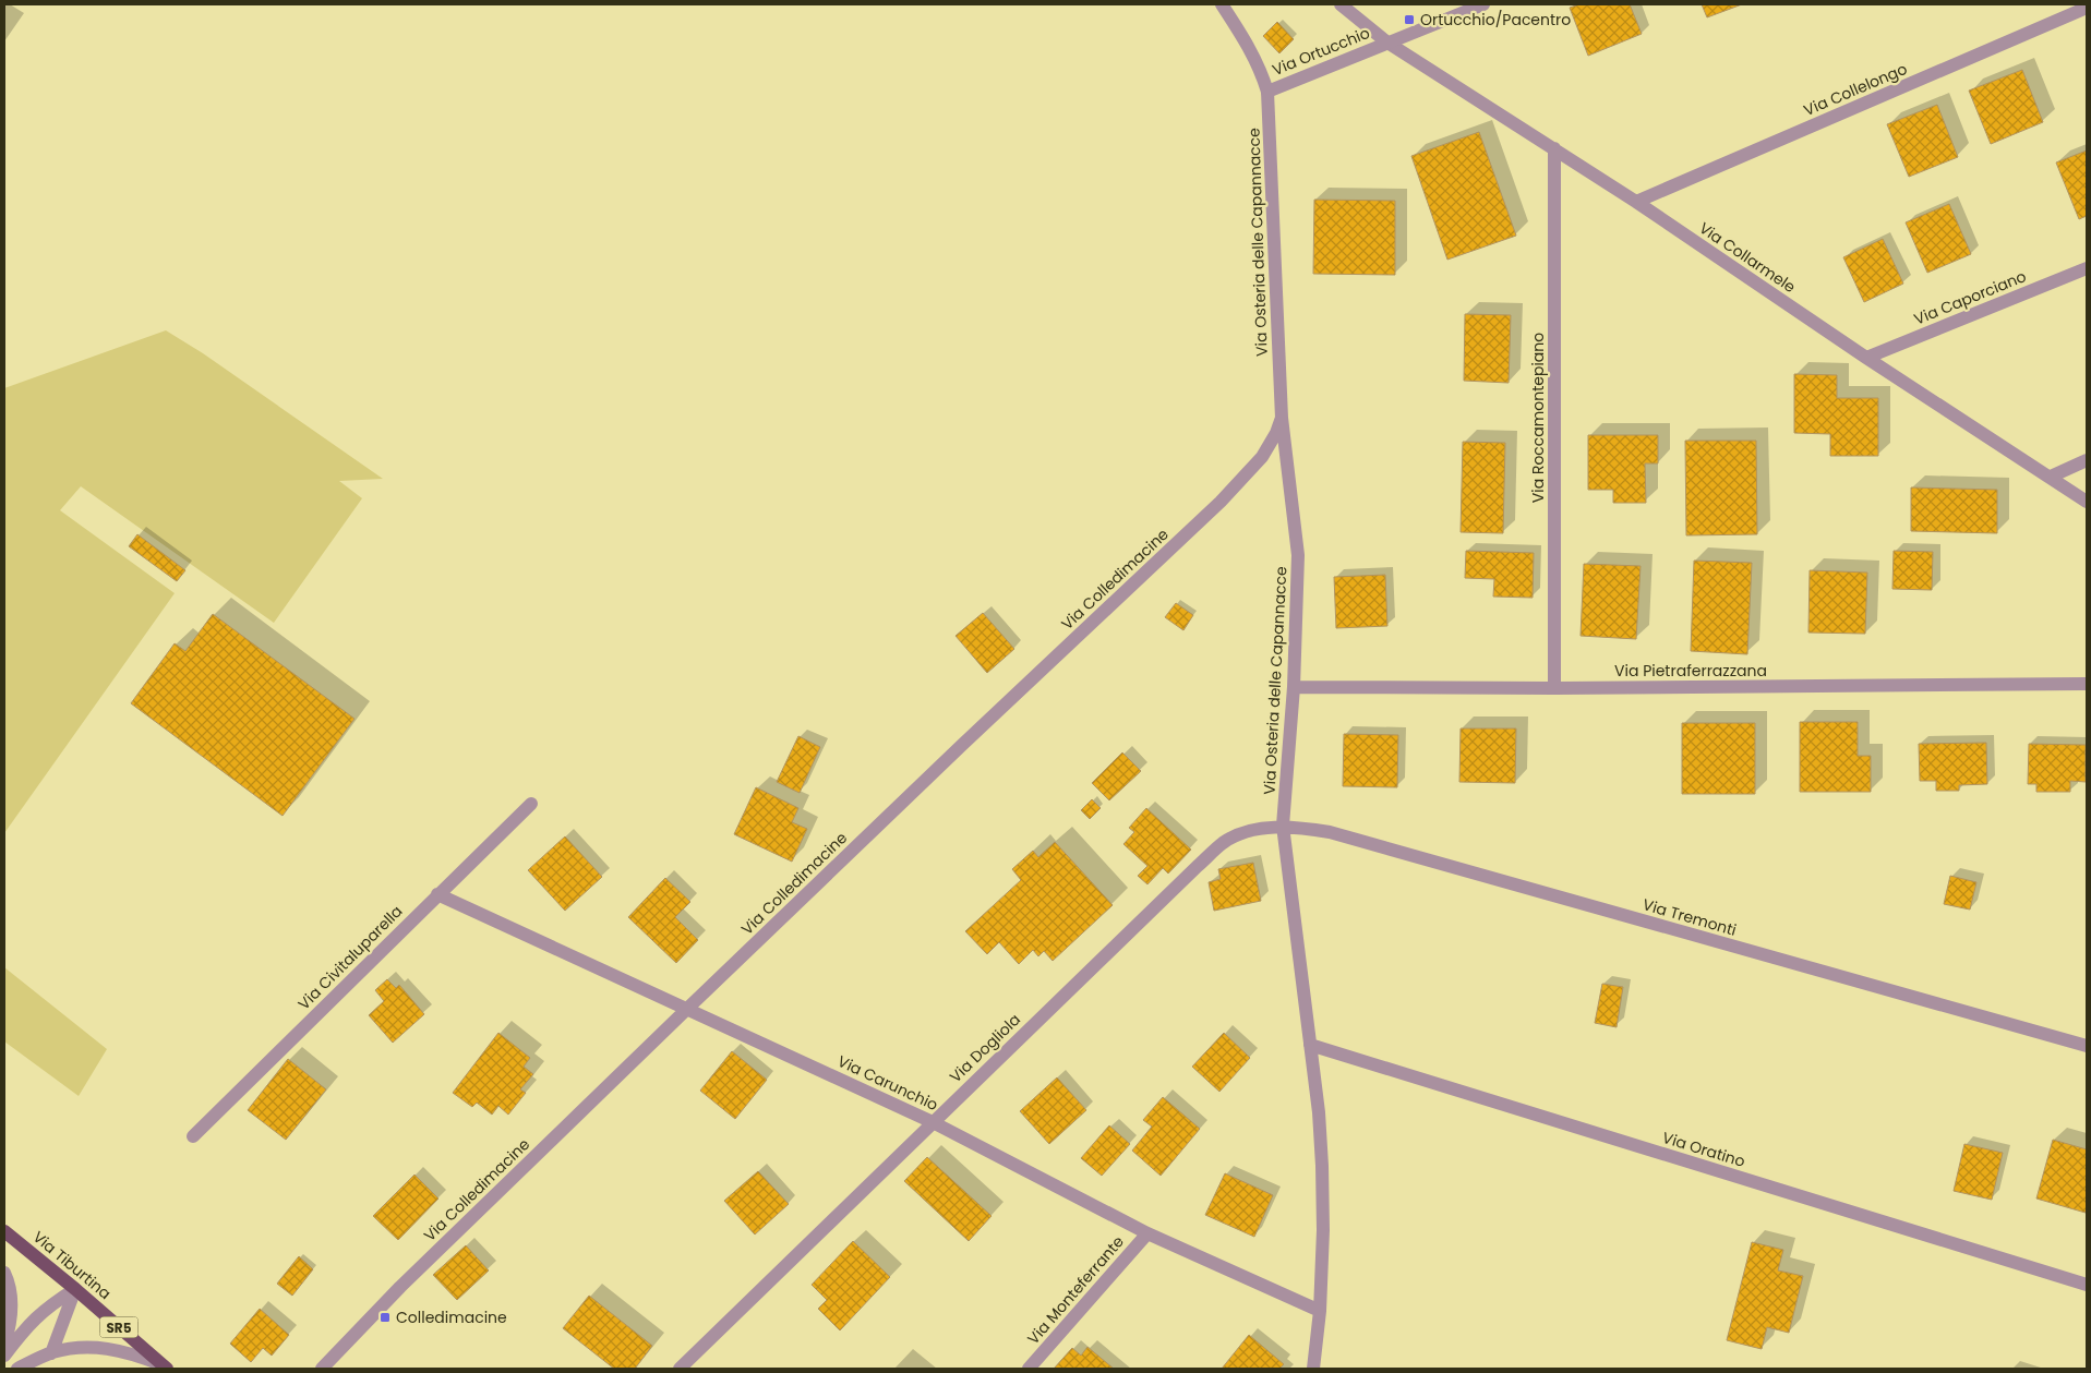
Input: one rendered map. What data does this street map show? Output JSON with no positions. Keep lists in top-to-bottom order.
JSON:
{
  "streets": {
    "main road": ["Via Tiburtina", "SR5"],
    "street": [
      "Via Ortucchio",
      "Via Collelongo",
      "Via Osteria delle Capannacce",
      "Via Collarmele",
      "Via Caporciano",
      "Via Roccamontepiano",
      "Via Colledimacine",
      "Via Pietraferrazzana",
      "Via Tremonti",
      "Via Civitaluparella",
      "Via Dogliola",
      "Via Carunchio",
      "Via Oratino",
      "Via Monteferrante"
    ]
  },
  "crossings": [
    ["Via Ortucchio", "Via Osteria delle Capannacce"],
    ["Via Ortucchio", "Via Collarmele"],
    ["Via Collelongo", "Via Collarmele"],
    ["Via Osteria delle Capannacce", "Via Colledimacine"],
    ["Via Osteria delle Capannacce", "Via Pietraferrazzana"],
    ["Via Osteria delle Capannacce", "Via Tremonti"],
    ["Via Osteria delle Capannacce", "Via Dogliola"],
    ["Via Osteria delle Capannacce", "Via Carunchio"],
    ["Via Osteria delle Capannacce", "Via Oratino"],
    ["Via Collarmele", "Via Caporciano"],
    ["Via Collarmele", "Via Roccamontepiano"],
    ["Via Roccamontepiano", "Via Pietraferrazzana"],
    ["Via Colledimacine", "Via Carunchio"],
    ["Via Tremonti", "Via Dogliola"],
    ["Via Civitaluparella", "Via Carunchio"],
    ["Via Dogliola", "Via Carunchio"],
    ["Via Carunchio", "Via Monteferrante"]
  ],
  "places": {
    "transit": ["Ortucchio/Pacentro", "Colledimacine"]
  }
}
